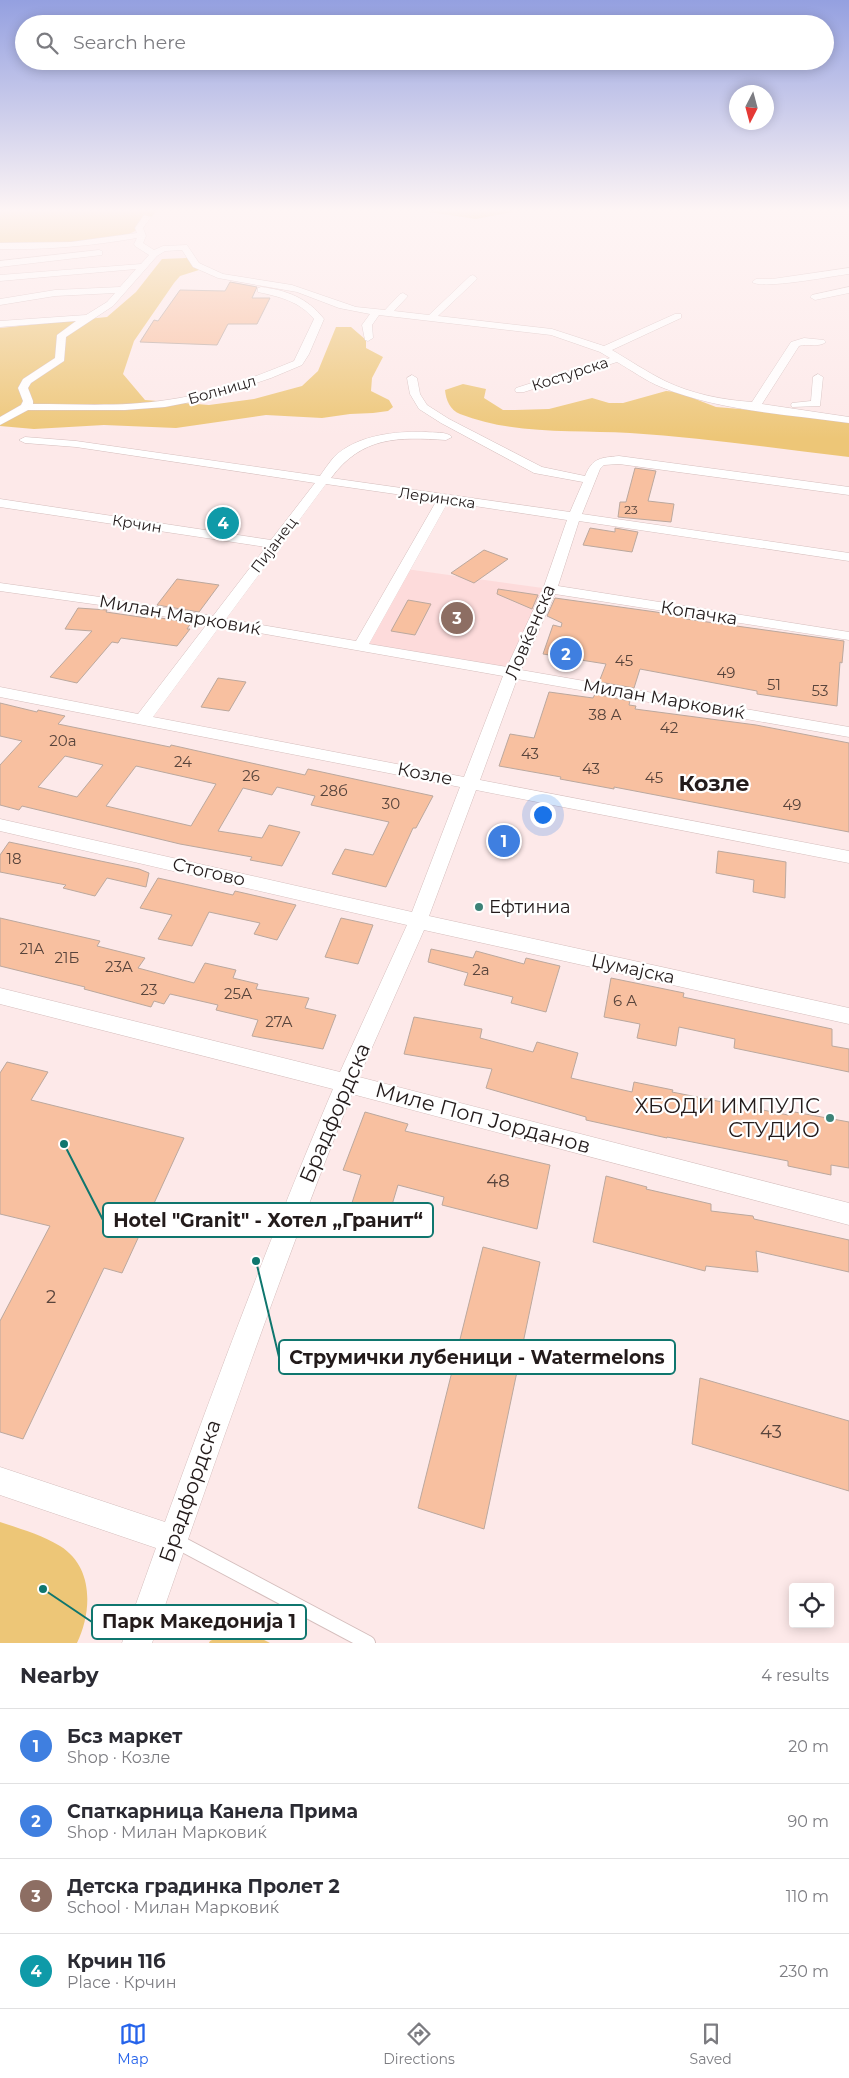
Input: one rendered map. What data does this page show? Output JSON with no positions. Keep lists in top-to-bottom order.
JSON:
{
  "streets": {
    "street": [
      "Костурска",
      "Болницл",
      "Леринска",
      "Крчин",
      "Пијанец",
      "Копачка",
      "Милан Марковиќ",
      "Ловќенска",
      "Козле",
      "Стогово",
      "Џумајска",
      "Брадфордска",
      "Миле Поп Јорданов"
    ]
  },
  "crossings": [
    ["Леринска", "Пијанец"],
    ["Леринска", "Ловќенска"],
    ["Крчин", "Пијанец"],
    ["Пијанец", "Милан Марковиќ"],
    ["Пијанец", "Козле"],
    ["Копачка", "Ловќенска"],
    ["Милан Марковиќ", "Ловќенска"],
    ["Ловќенска", "Козле"],
    ["Ловќенска", "Брадфордска"],
    ["Козле", "Брадфордска"],
    ["Стогово", "Џумајска"],
    ["Стогово", "Брадфордска"],
    ["Џумајска", "Брадфордска"],
    ["Брадфордска", "Миле Поп Јорданов"]
  ],
  "districts": ["Козле"],
  "places": [
    "Ефтиниа",
    "ХБОДИ ИМПУЛС СТУДИО",
    "Hotel \"Granit\" - Хотел „Гранит“",
    "Струмички лубеници - Watermelons",
    "Парк Македонија 1"
  ],
  "house_numbers": [
    "23",
    "45",
    "49",
    "51",
    "53",
    "38 А",
    "42",
    "20a",
    "43",
    "24",
    "43",
    "26",
    "45",
    "28б",
    "30",
    "49",
    "18",
    "21А",
    "21Б",
    "23A",
    "2a",
    "23",
    "25А",
    "6 A",
    "27А",
    "48",
    "2",
    "43"
  ],
  "north": "bottom",
  "page": {
    "search": "Search here",
    "pins": [
      "4",
      "3",
      "2",
      "1"
    ],
    "heading": ["Nearby", "4 results"],
    "list": [
      {
        "mark": "1",
        "name": "Бсз маркет",
        "note": "Shop · Козле",
        "value": "20 m"
      },
      {
        "mark": "2",
        "name": "Спаткарница Канела Прима",
        "note": "Shop · Милан Марковиќ",
        "value": "90 m"
      },
      {
        "mark": "3",
        "name": "Детска градинка Пролет 2",
        "note": "School · Милан Марковиќ",
        "value": "110 m"
      },
      {
        "mark": "4",
        "name": "Крчин 11б",
        "note": "Place · Крчин",
        "value": "230 m"
      }
    ],
    "nav": ["Map", "Directions", "Saved"]
  }
}
